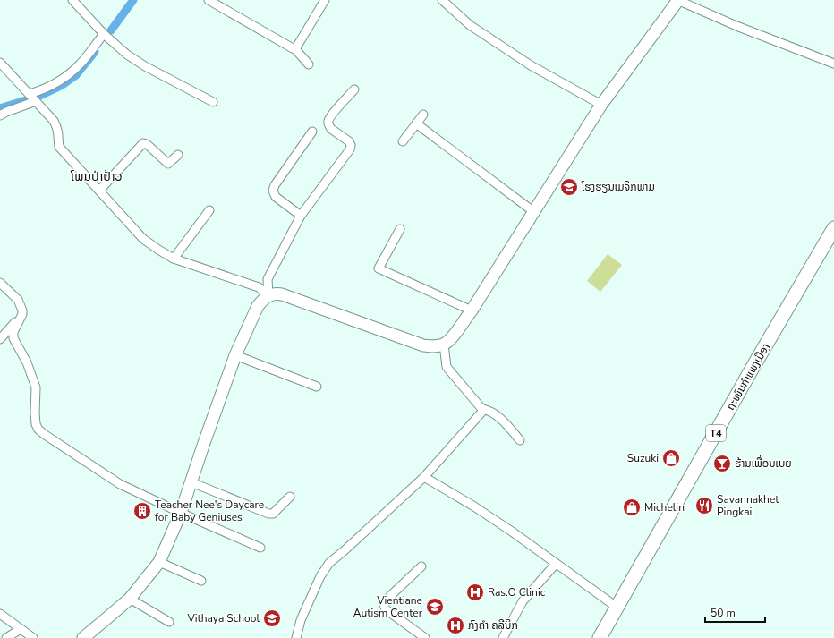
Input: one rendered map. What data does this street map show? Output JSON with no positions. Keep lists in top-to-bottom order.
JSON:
{
  "streets": {
    "main road": ["ຖະໜົນກຳແພງເມືອງ", "T4"]
  },
  "districts": ["ໂພນປ່າປ້າວ"],
  "places": {
    "school or university": ["ໂຮງຮຽນເມຈິກພາມ", "Vientiane Autism Center", "Vithaya School"],
    "shop": ["Suzuki", "Michelin"],
    "bar": ["ຮ້ານເພື່ອນເບຍ"],
    "restaurant": ["Savannakhet Pingkai"],
    "building": ["Teacher Nee's Daycare for Baby Geniuses"],
    "hospital": ["Ras.O Clinic", "ກົງຄຳ ຄລີນິກ"]
  },
  "scale_bar": "50 m"
}
